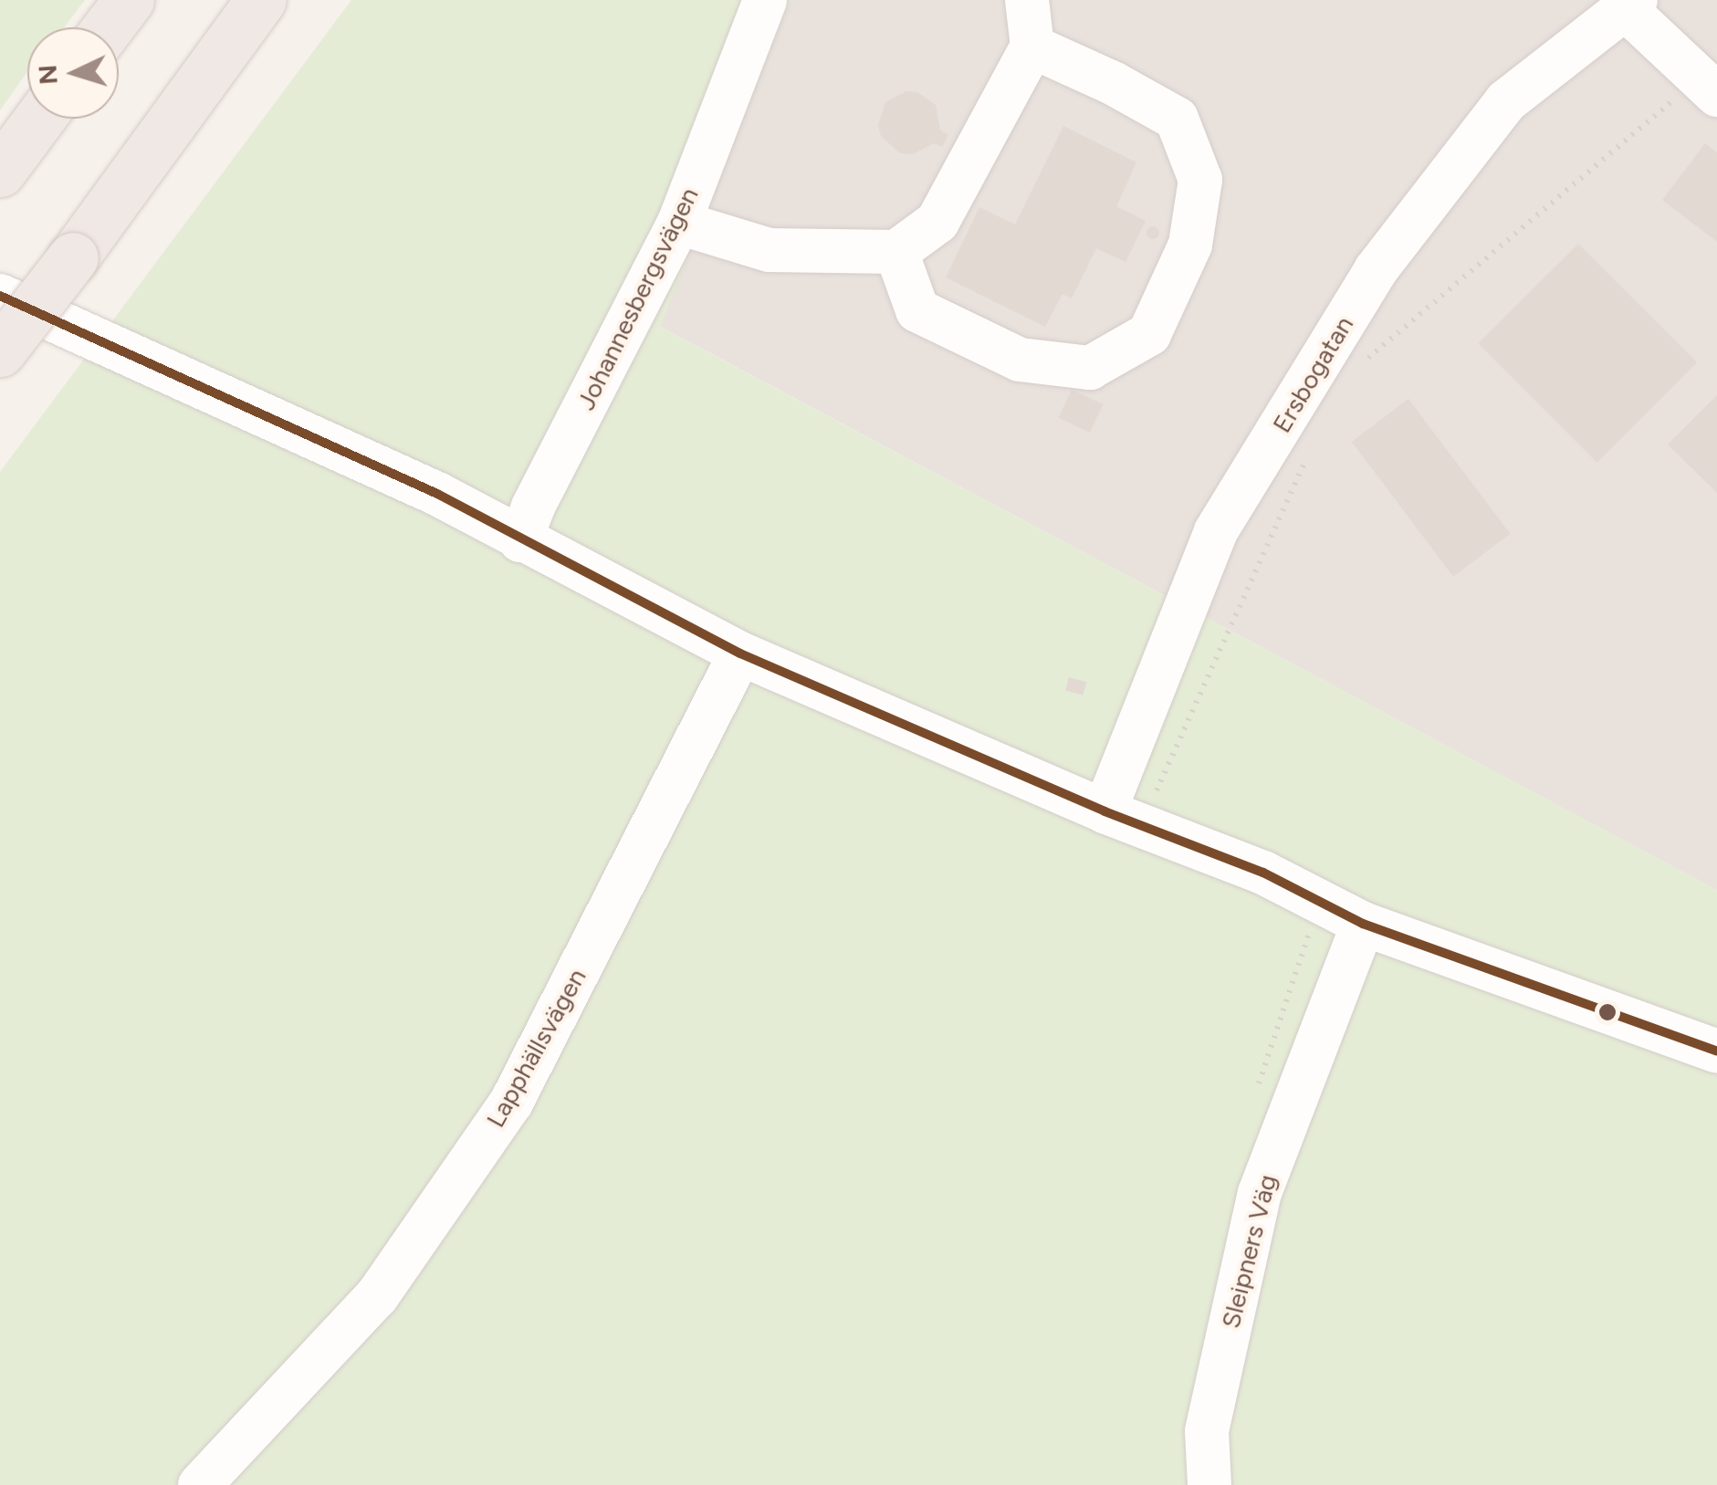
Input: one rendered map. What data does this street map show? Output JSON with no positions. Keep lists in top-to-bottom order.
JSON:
{
  "streets": {
    "street": [
      "Johannesbergsvägen",
      "Ersbogatan",
      "Lapphällsvägen",
      "Sleipners Väg"
    ]
  },
  "north": "left"
}
